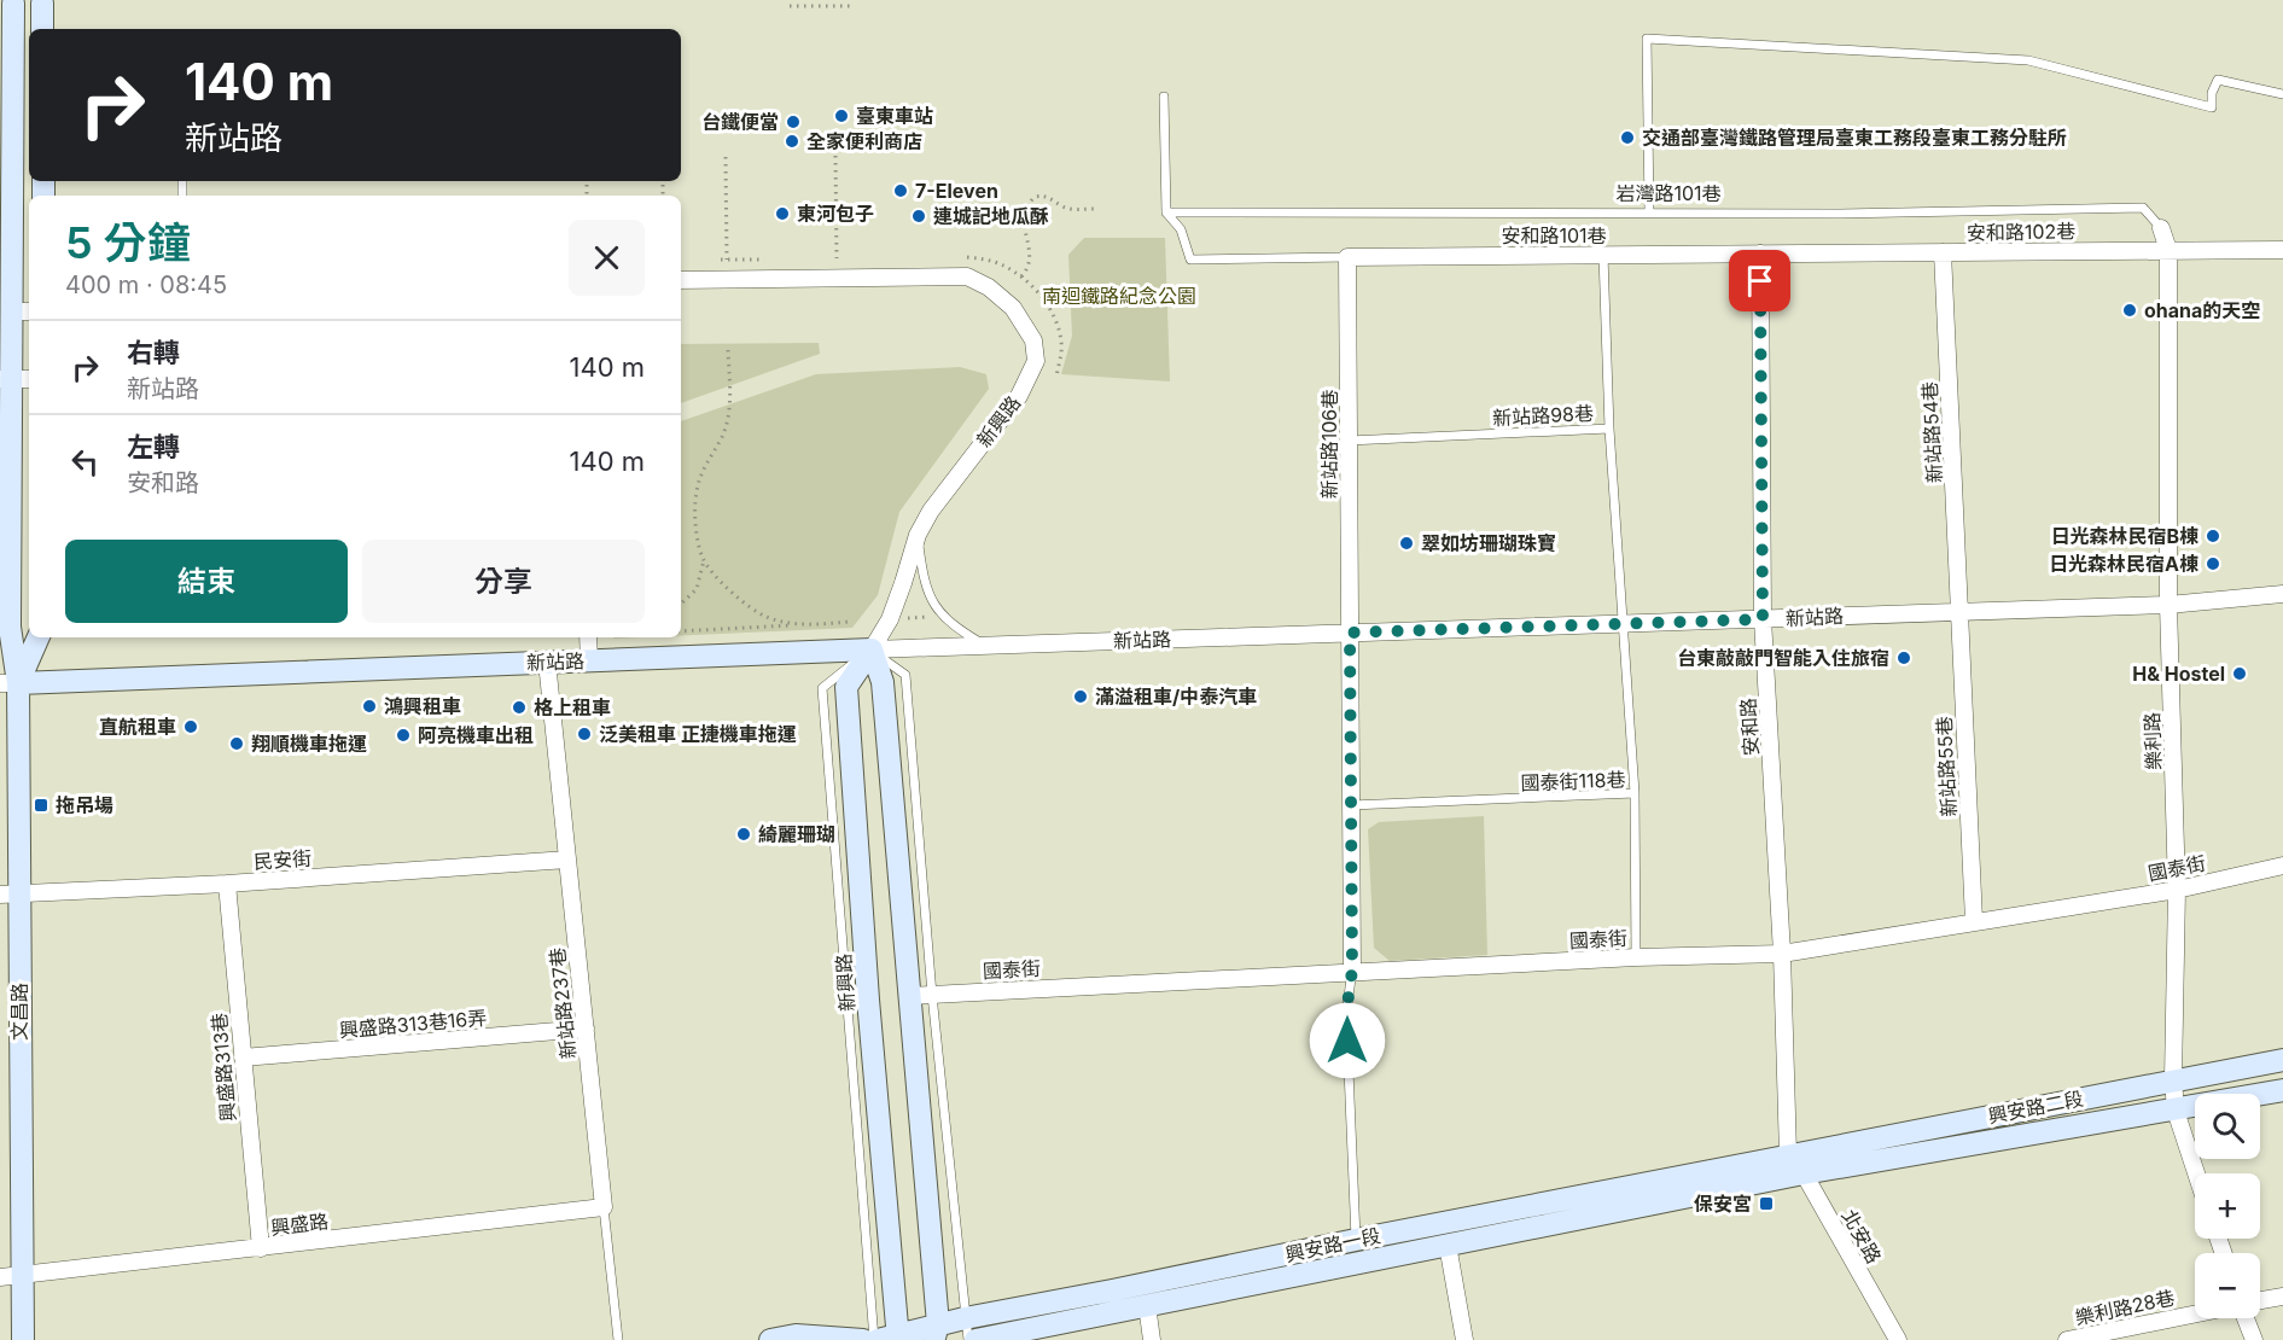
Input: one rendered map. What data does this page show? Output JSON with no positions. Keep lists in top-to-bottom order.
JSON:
{
  "streets": {
    "street": [
      "安和路102巷",
      "安和路101巷",
      "新興路",
      "新站路54巷",
      "新站路106巷",
      "新站路",
      "安和路",
      "樂利路",
      "新站路55巷",
      "民安街",
      "國泰街",
      "新站路237巷",
      "文昌路",
      "興盛路313巷16弄",
      "興盛路313巷",
      "興安路二段",
      "興盛路",
      "北安路",
      "興安路一段",
      "樂利路28巷"
    ],
    "lane": ["岩灣路101巷", "新站路98巷", "國泰街118巷"]
  },
  "crossings": [
    ["岩灣路101巷", "樂利路"],
    ["安和路102巷", "安和路101巷"],
    ["安和路102巷", "新站路54巷"],
    ["安和路102巷", "安和路"],
    ["安和路102巷", "樂利路"],
    ["安和路101巷", "新站路98巷"],
    ["安和路101巷", "新站路106巷"],
    ["安和路101巷", "安和路"],
    ["新站路98巷", "新站路106巷"],
    ["新興路", "新站路"],
    ["新興路", "興安路一段"],
    ["新站路54巷", "新站路"],
    ["新站路54巷", "新站路55巷"],
    ["新站路106巷", "新站路"],
    ["新站路106巷", "國泰街118巷"],
    ["新站路106巷", "國泰街"],
    ["新站路", "安和路"],
    ["新站路", "樂利路"],
    ["新站路", "新站路55巷"],
    ["新站路", "新站路237巷"],
    ["新站路", "文昌路"],
    ["安和路", "國泰街"],
    ["安和路", "興安路二段"],
    ["安和路", "北安路"],
    ["安和路", "興安路一段"],
    ["樂利路", "國泰街"],
    ["樂利路", "興安路二段"],
    ["新站路55巷", "國泰街"],
    ["國泰街118巷", "國泰街"],
    ["民安街", "新站路237巷"],
    ["民安街", "文昌路"],
    ["民安街", "興盛路313巷"],
    ["新站路237巷", "興盛路313巷16弄"],
    ["新站路237巷", "興盛路"],
    ["文昌路", "興盛路"],
    ["興盛路313巷16弄", "興盛路313巷"],
    ["興盛路313巷", "興盛路"],
    ["興安路二段", "北安路"],
    ["興安路二段", "興安路一段"],
    ["北安路", "興安路一段"]
  ],
  "parks": ["南迴鐵路紀念公園"],
  "places": {
    "other": [
      "臺東車站",
      "台鐵便當",
      "交通部臺灣鐵路管理局臺東工務段臺東工務分駐所",
      "全家便利商店",
      "7-Eleven",
      "東河包子",
      "連城記地瓜酥",
      "ohana的天空",
      "日光森林民宿B棟",
      "翠如坊珊瑚珠寶",
      "日光森林民宿A棟",
      "台東敲敲門智能入住旅宿",
      "H& Hostel",
      "滿溢租車/中泰汽車",
      "鴻興租車",
      "格上租車",
      "直航租車",
      "泛美租車 正捷機車拖運",
      "阿亮機車出租",
      "翔順機車拖運",
      "綺麗珊瑚"
    ],
    "transit": ["拖吊場", "保安宮"]
  },
  "page": {
    "turn": ["140 m", "新站路"],
    "heading": ["5 分鐘", "400 m · 08:45"],
    "list": [
      {
        "name": "右轉",
        "note": "新站路",
        "value": "140 m"
      },
      {
        "name": "左轉",
        "note": "安和路",
        "value": "140 m"
      }
    ],
    "buttons": ["結束", "分享"],
    "map_buttons": ["+", "−"]
  }
}
